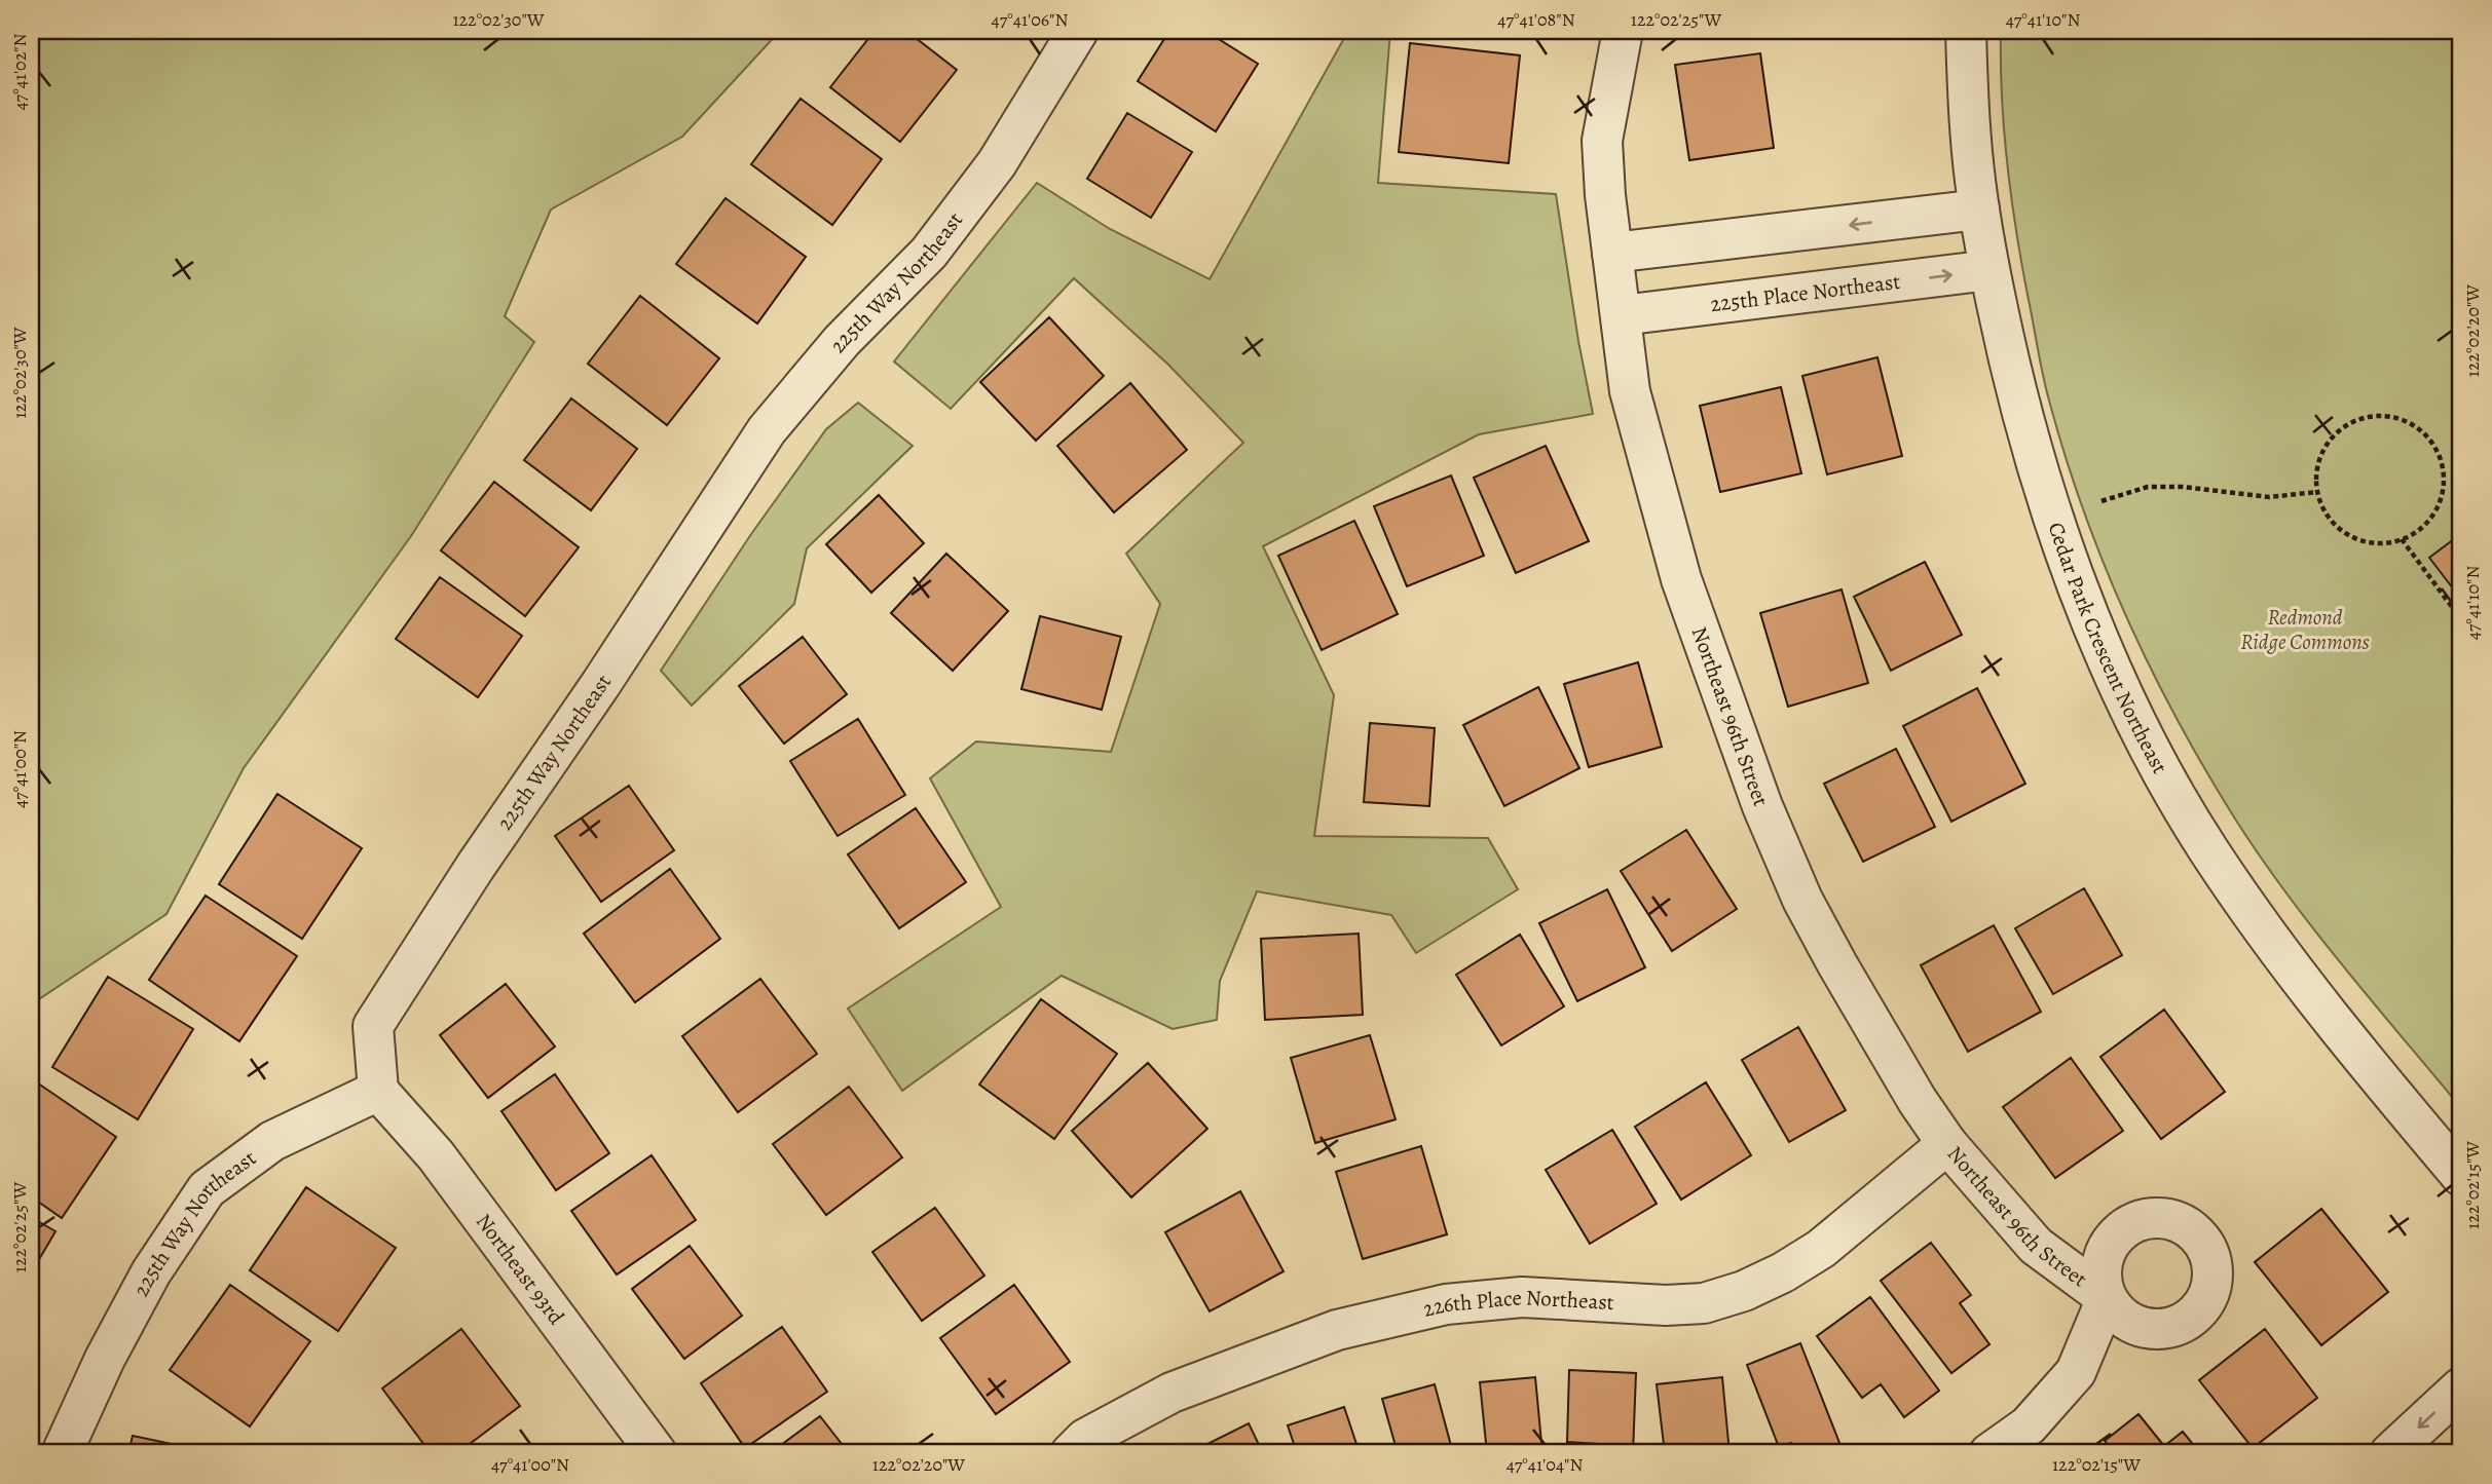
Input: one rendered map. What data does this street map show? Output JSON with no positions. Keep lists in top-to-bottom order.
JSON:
{
  "streets": {
    "street": [
      "225th Way Northeast",
      "225th Place Northeast",
      "Cedar Park Crescent Northeast",
      "Northeast 96th Street",
      "Northeast 93rd",
      "226th Place Northeast"
    ]
  },
  "crossings": [
    ["225th Way Northeast", "Northeast 93rd"],
    ["225th Place Northeast", "Cedar Park Crescent Northeast"],
    ["225th Place Northeast", "Northeast 96th Street"],
    ["Northeast 96th Street", "226th Place Northeast"]
  ],
  "parks": ["Redmond Ridge Commons"],
  "coordinates": [
    "122°02'30\"W",
    "47°41'06\"N",
    "47°41'08\"N",
    "122°02'25\"W",
    "47°41'10\"N",
    "47°41'02\"N",
    "122°02'20\"W",
    "47°41'00\"N",
    "122°02'15\"W",
    "47°41'04\"N"
  ]
}
